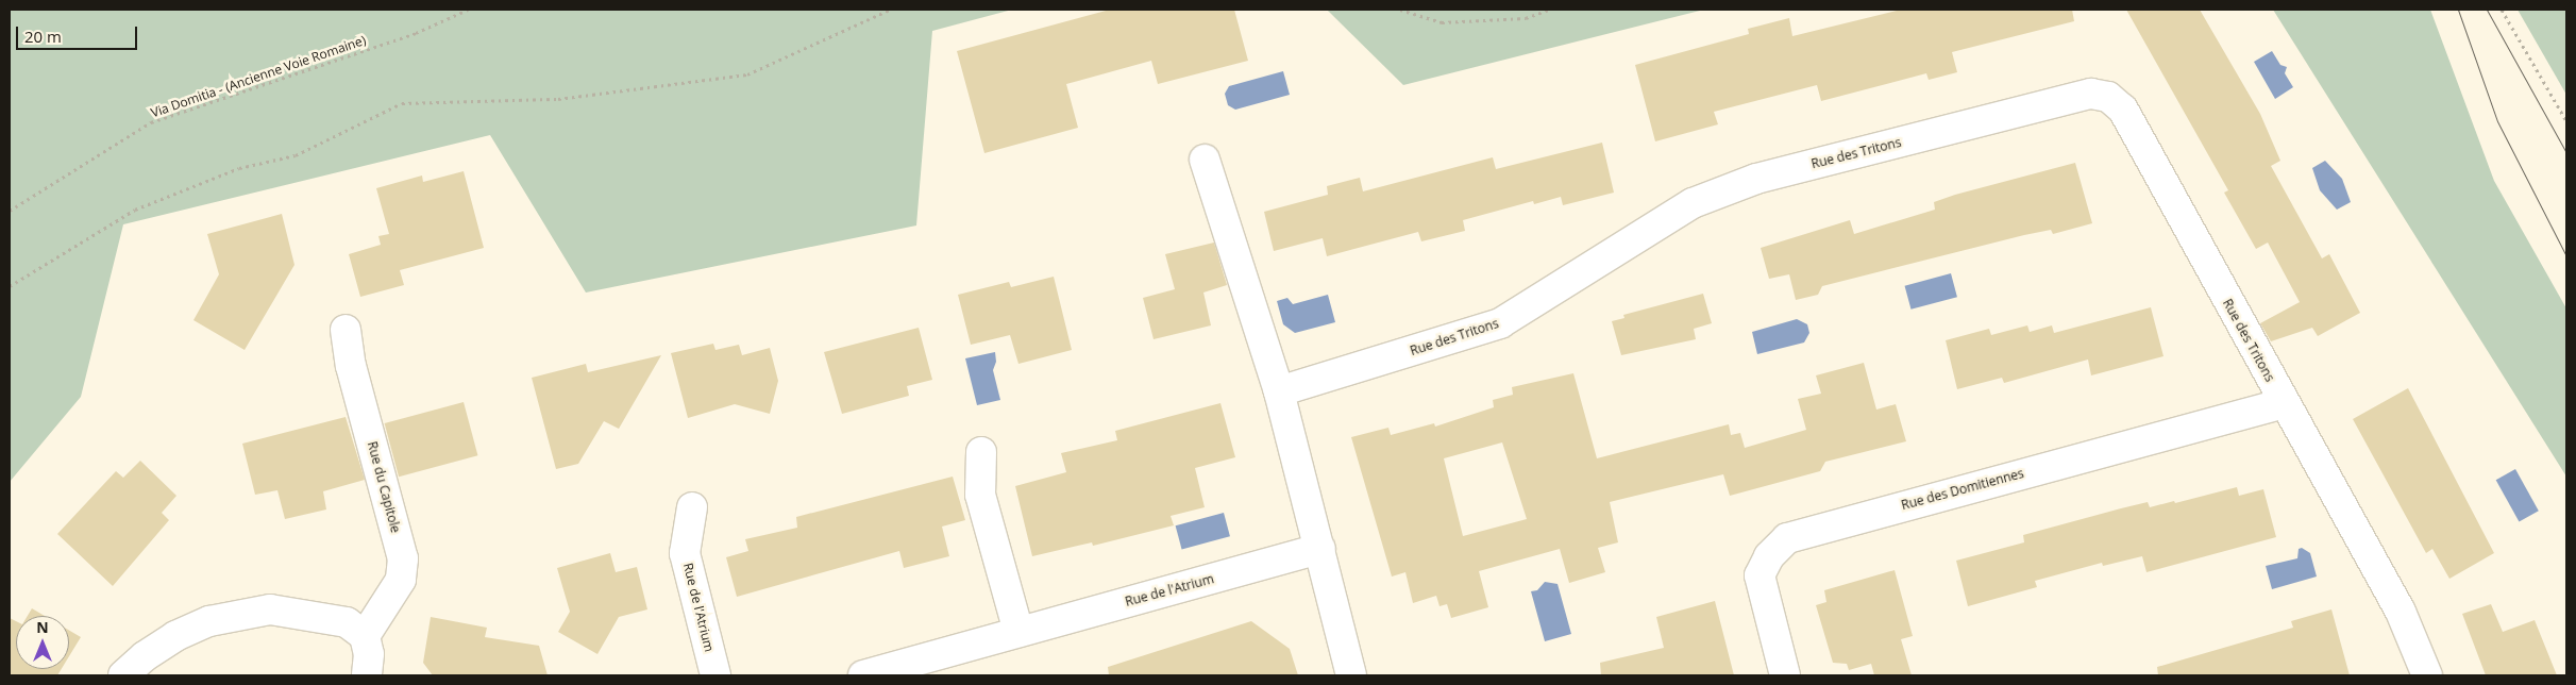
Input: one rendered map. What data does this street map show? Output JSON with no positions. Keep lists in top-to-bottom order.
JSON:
{
  "streets": {
    "street": [
      "Rue des Tritons",
      "Rue du Capitole",
      "Rue des Domitiennes",
      "Rue de l'Atrium"
    ],
    "path": ["Via Domitia - (Ancienne Voie Romaine)"]
  },
  "crossings": [
    ["Rue des Tritons", "Rue des Domitiennes"]
  ],
  "scale_bar": "20 m",
  "north": "top"
}
